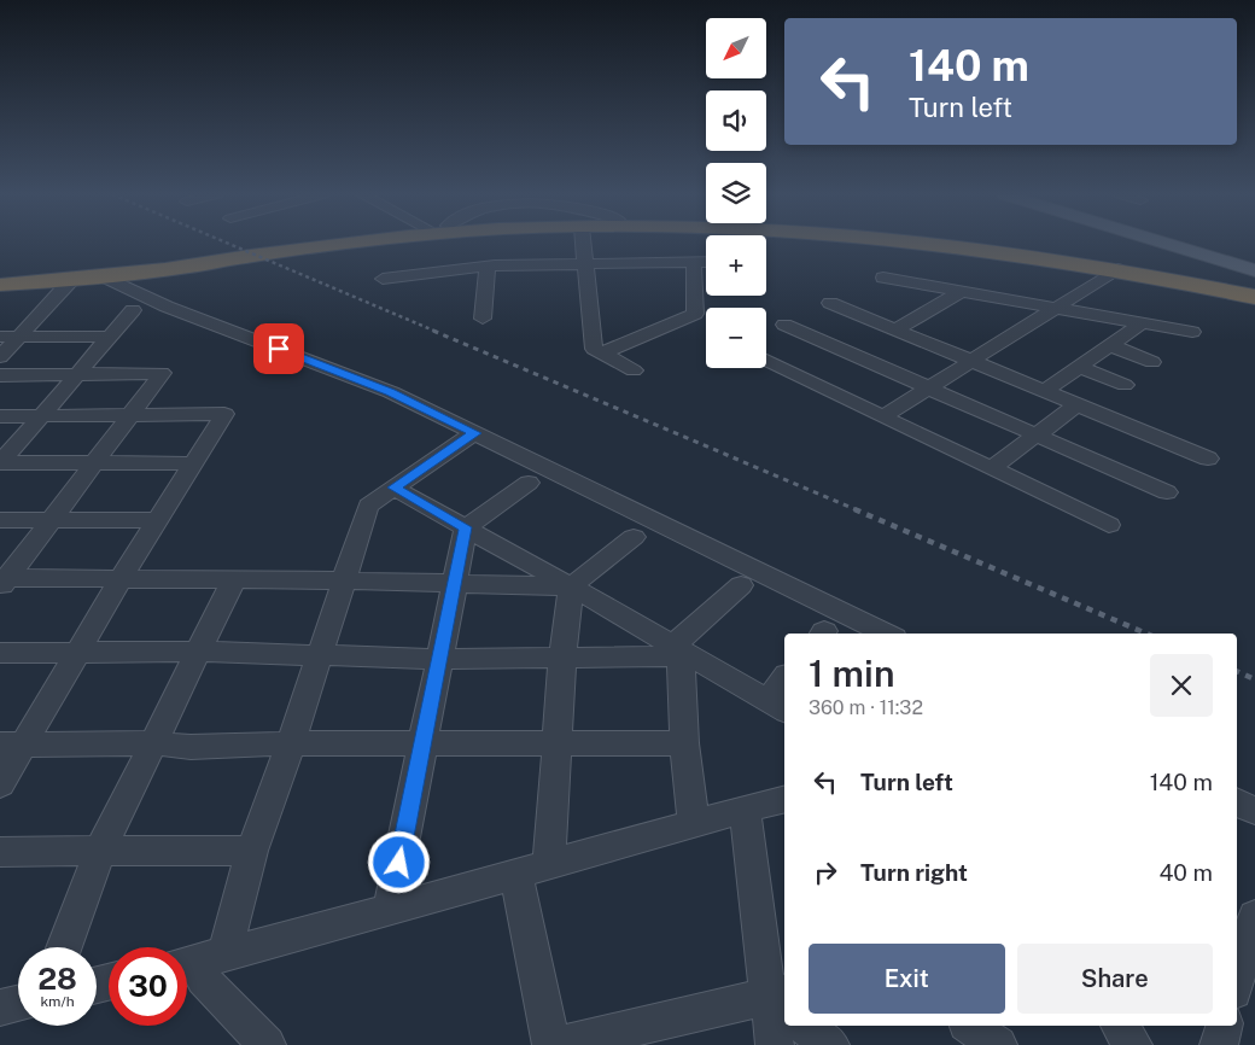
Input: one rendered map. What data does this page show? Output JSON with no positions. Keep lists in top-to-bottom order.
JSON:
{
  "north": "bottom left",
  "page": {
    "map_buttons": ["+", "−"],
    "turn": ["140 m", "Turn left"],
    "heading": ["1 min", "360 m · 11:32"],
    "list": [
      {
        "name": "Turn left",
        "value": "140 m"
      },
      {
        "name": "Turn right",
        "value": "40 m"
      }
    ],
    "buttons": ["Exit", "Share"],
    "speed": "28 km/h",
    "limit": "30"
  }
}
